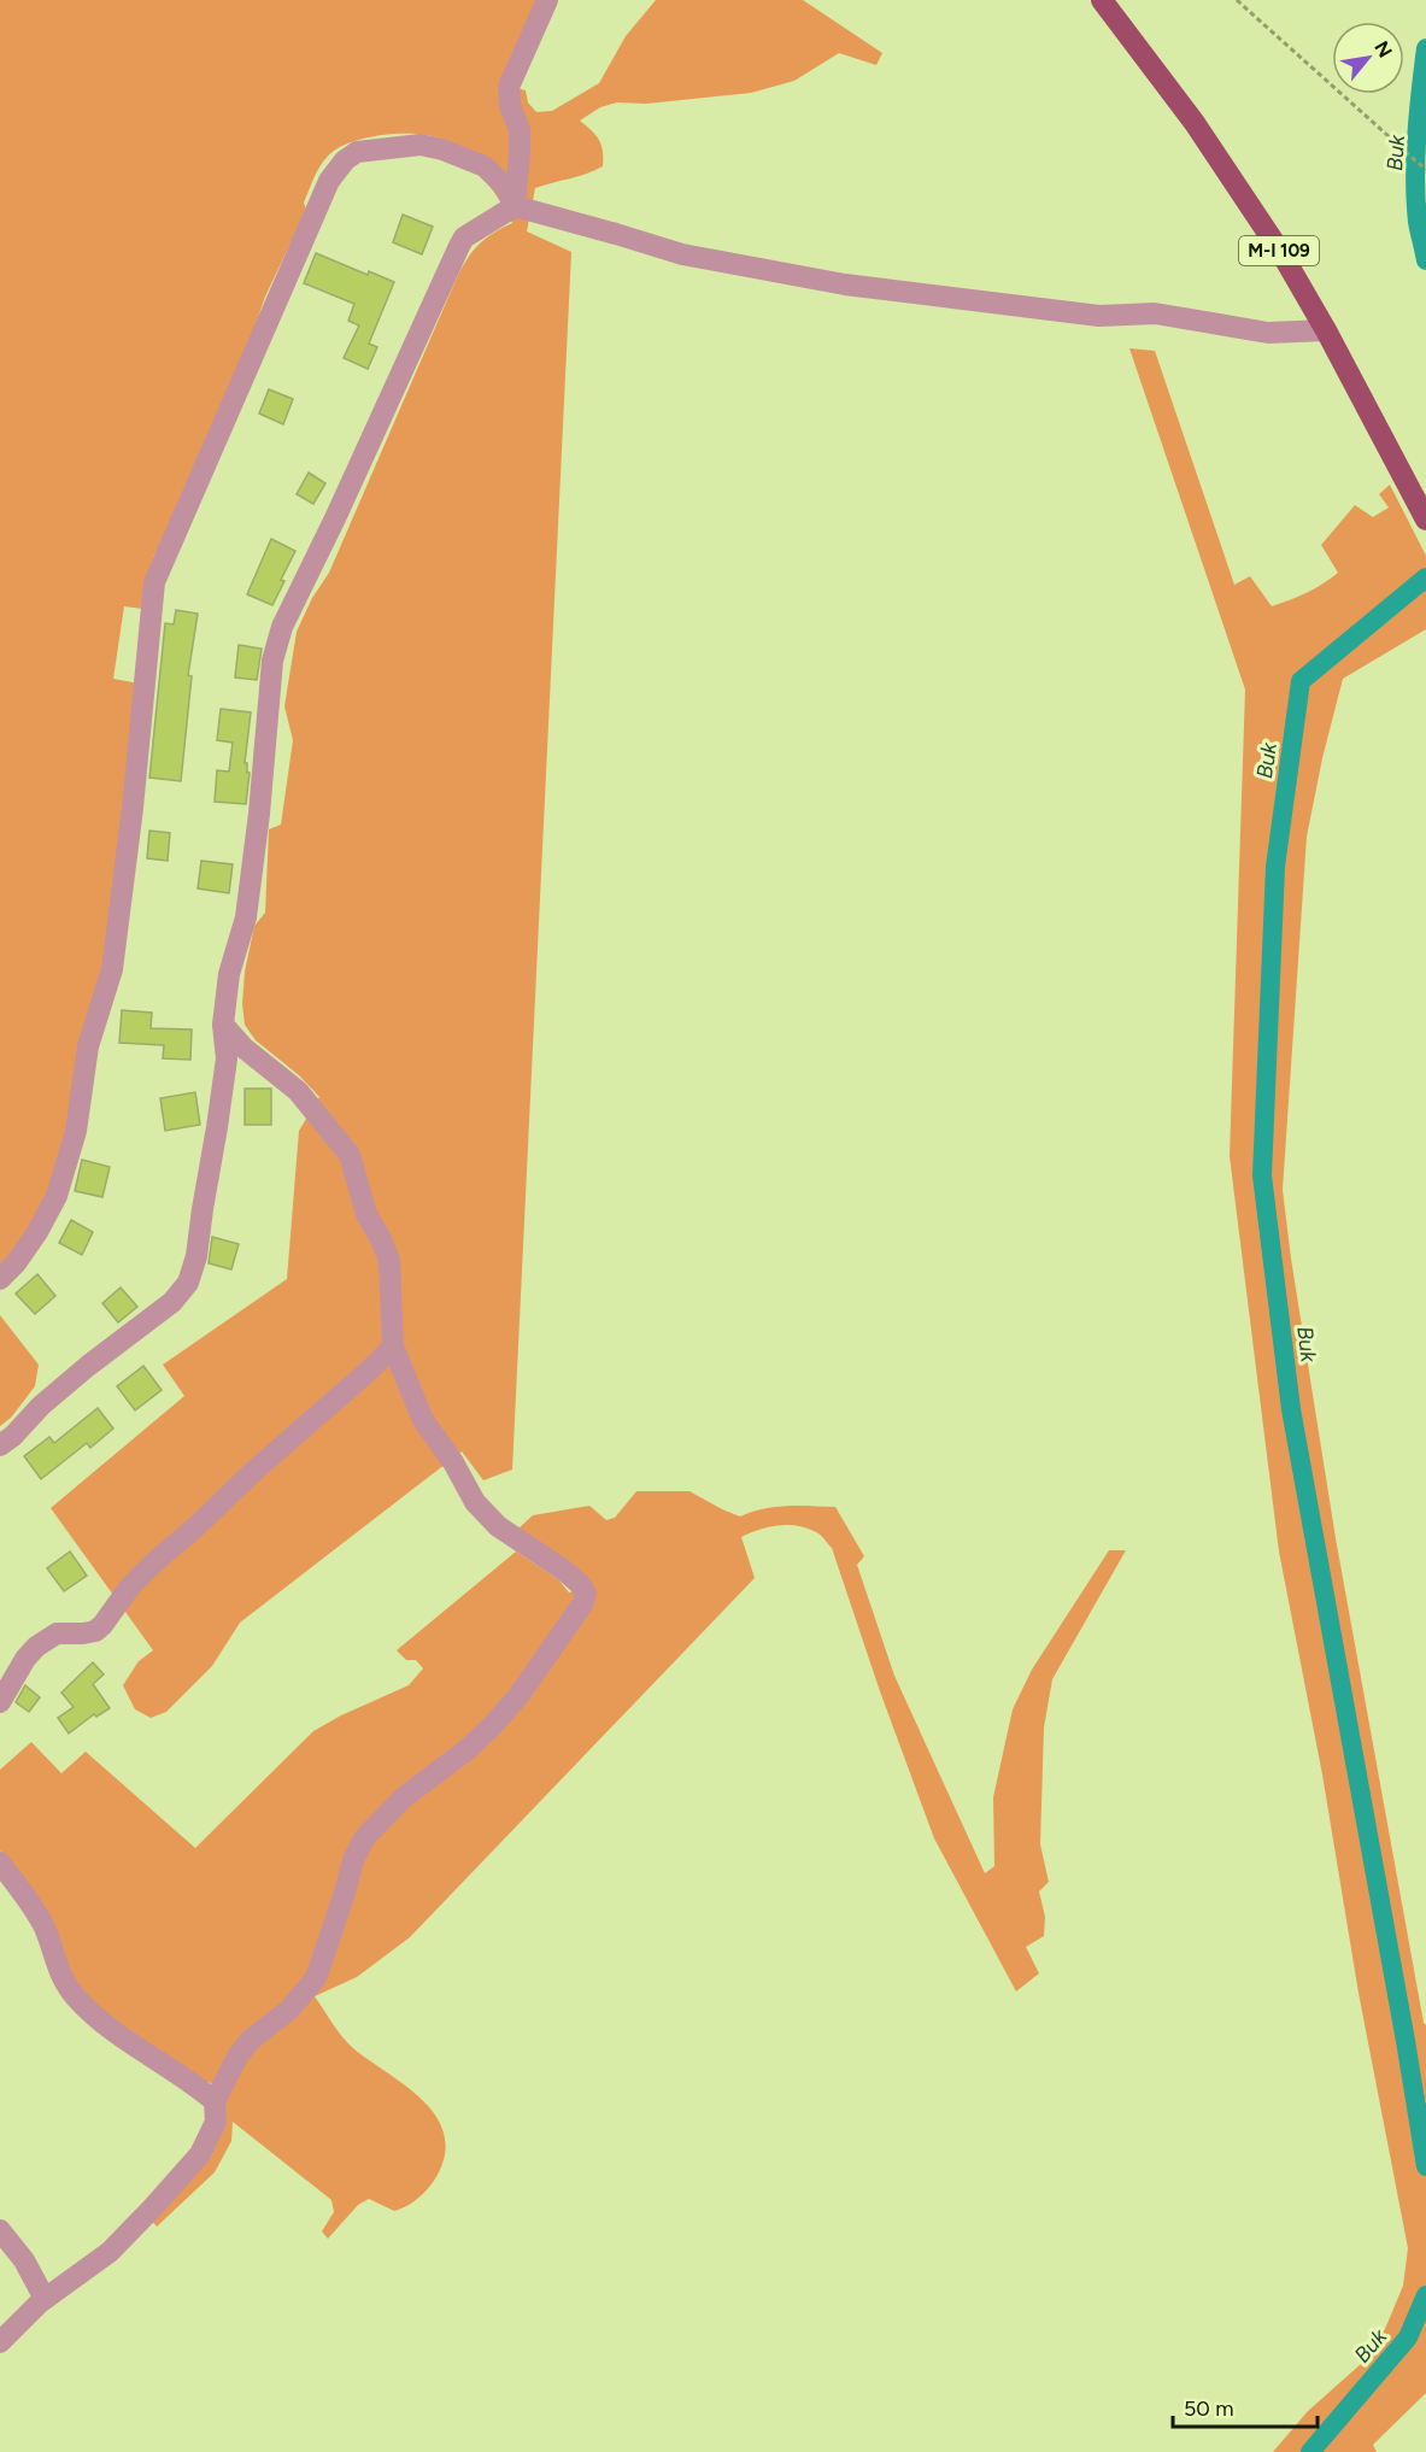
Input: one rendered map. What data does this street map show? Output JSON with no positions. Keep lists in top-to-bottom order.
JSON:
{
  "streets": {
    "main road": ["M-I 109"]
  },
  "water": ["Buk"],
  "scale_bar": "50 m",
  "north": "top right"
}
